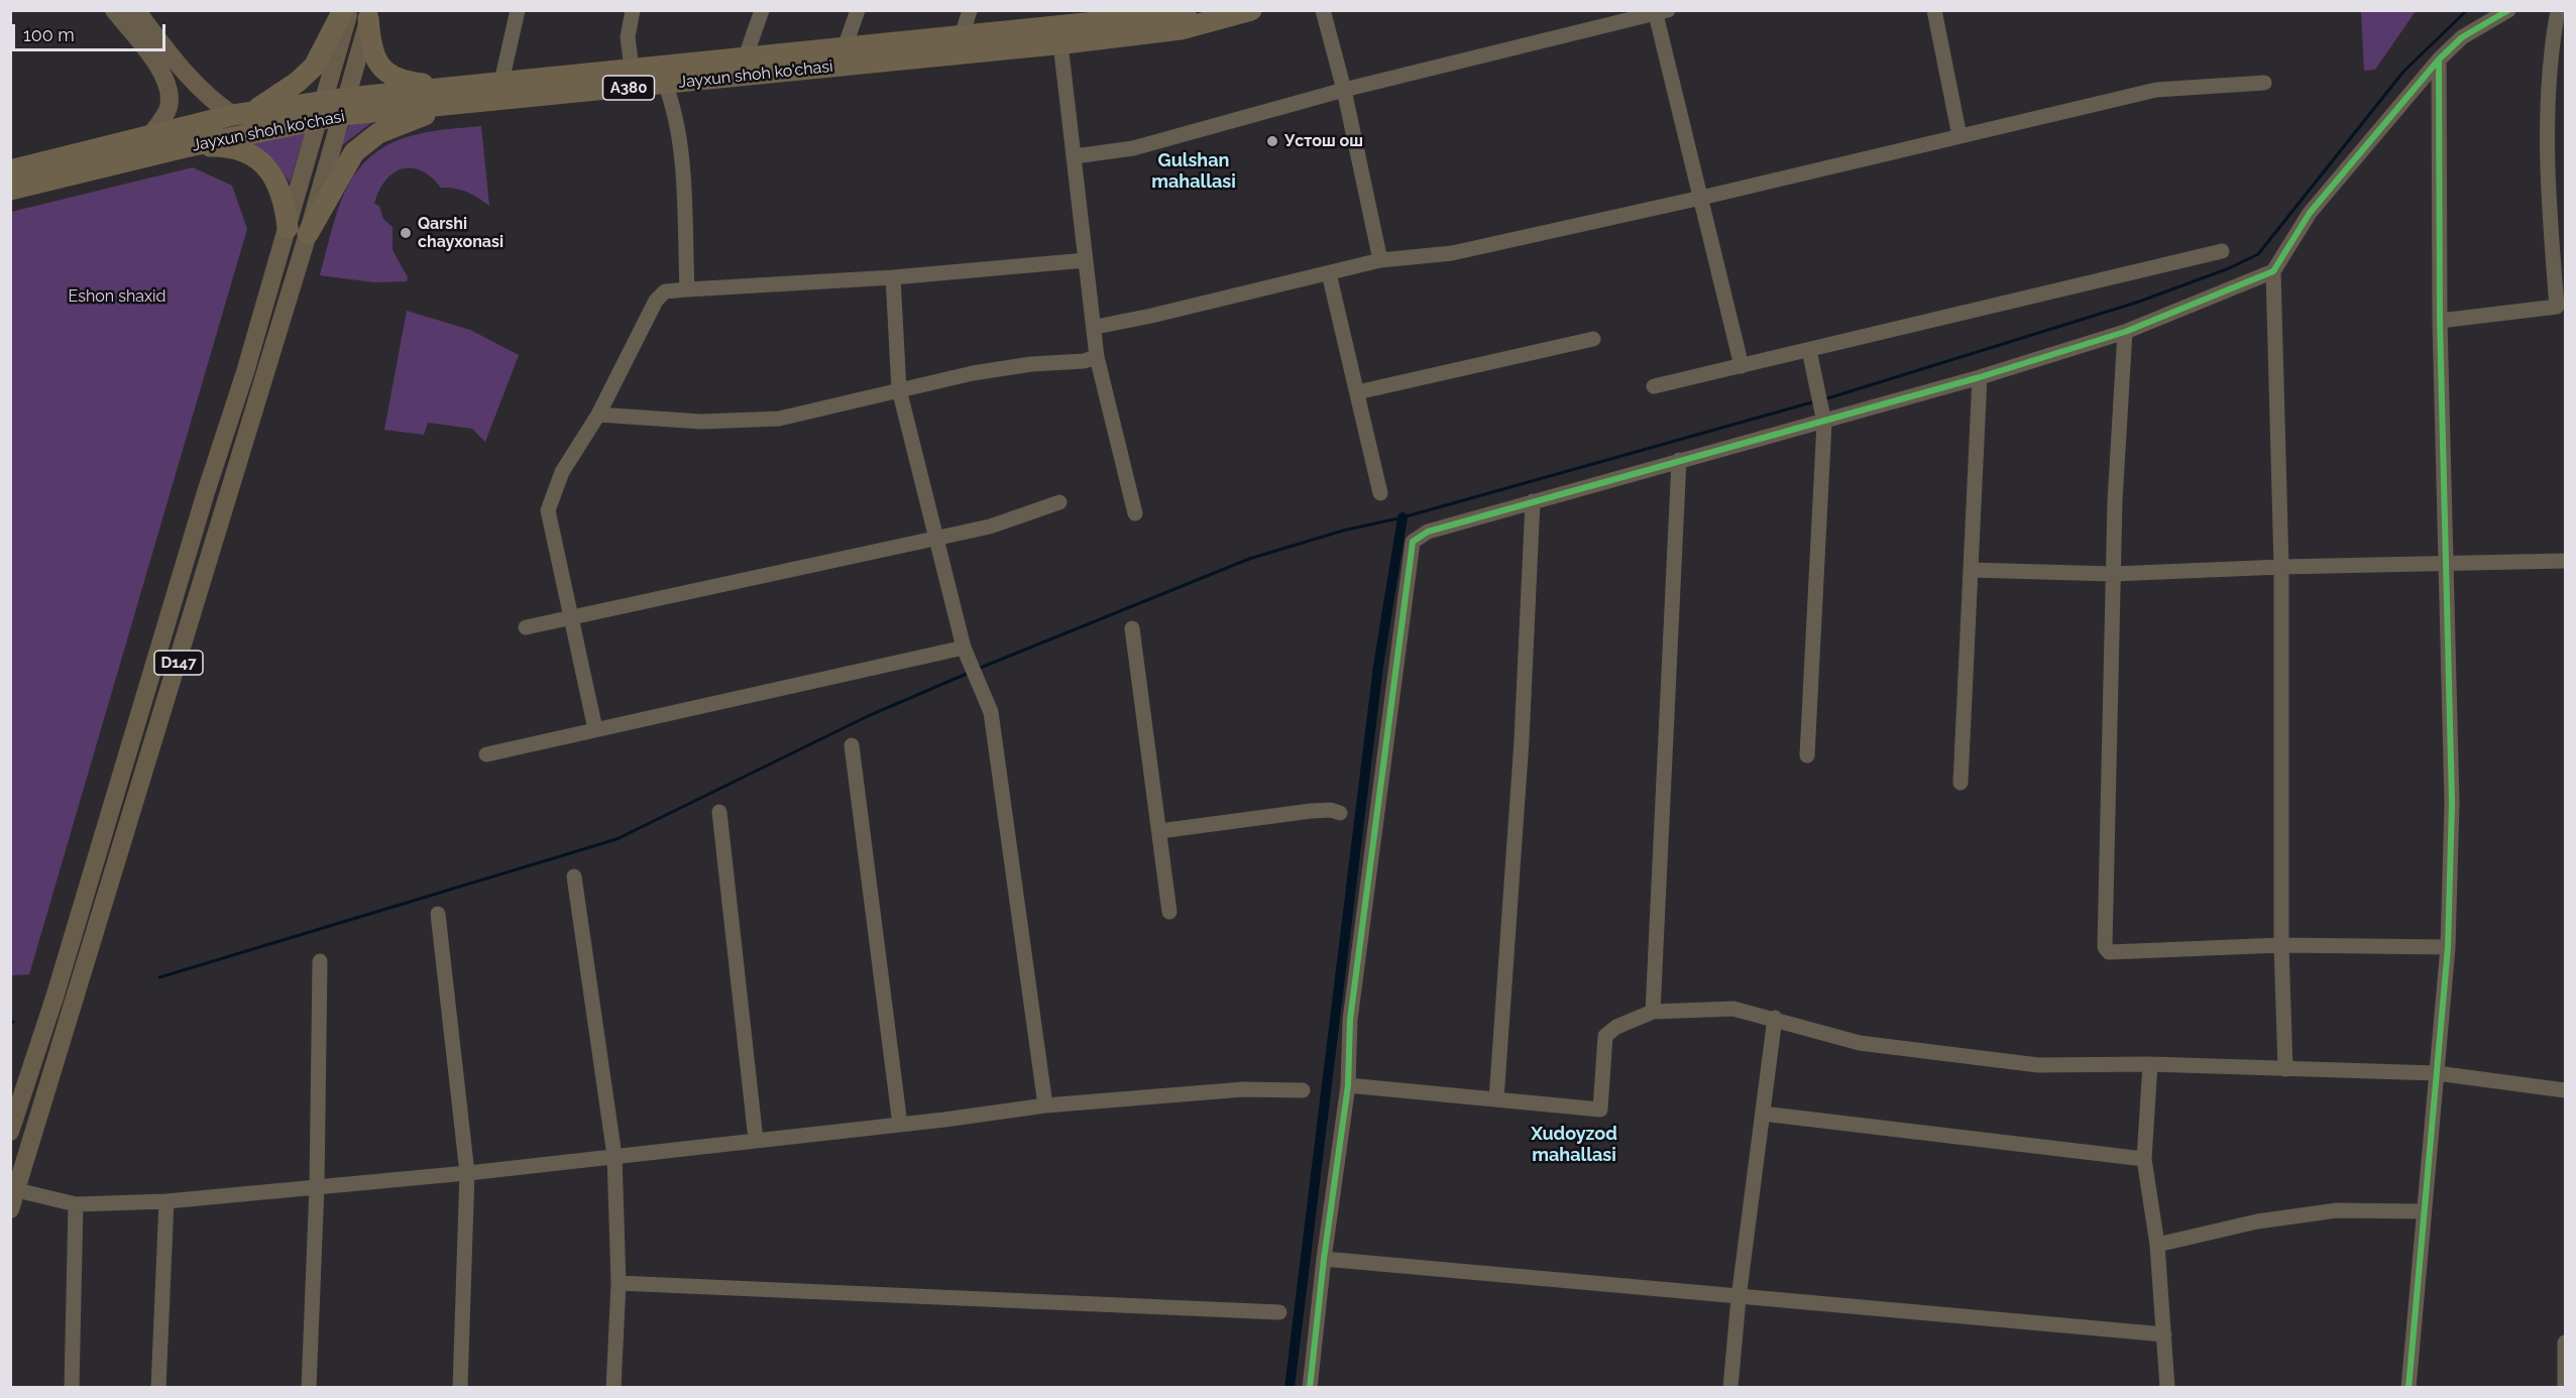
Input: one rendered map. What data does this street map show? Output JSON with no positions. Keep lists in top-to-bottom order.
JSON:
{
  "streets": {
    "highway": ["Jayxun shoh ko'chasi", "A380"],
    "main road": ["D147"]
  },
  "crossings": [
    ["Jayxun shoh ko'chasi", "D147"]
  ],
  "districts": ["Gulshan mahallasi", "Xudoyzod mahallasi"],
  "parks": ["Eshon shaxid"],
  "places": ["Устош ош", "Qarshi chayxonasi"],
  "scale_bar": "100 m"
}
